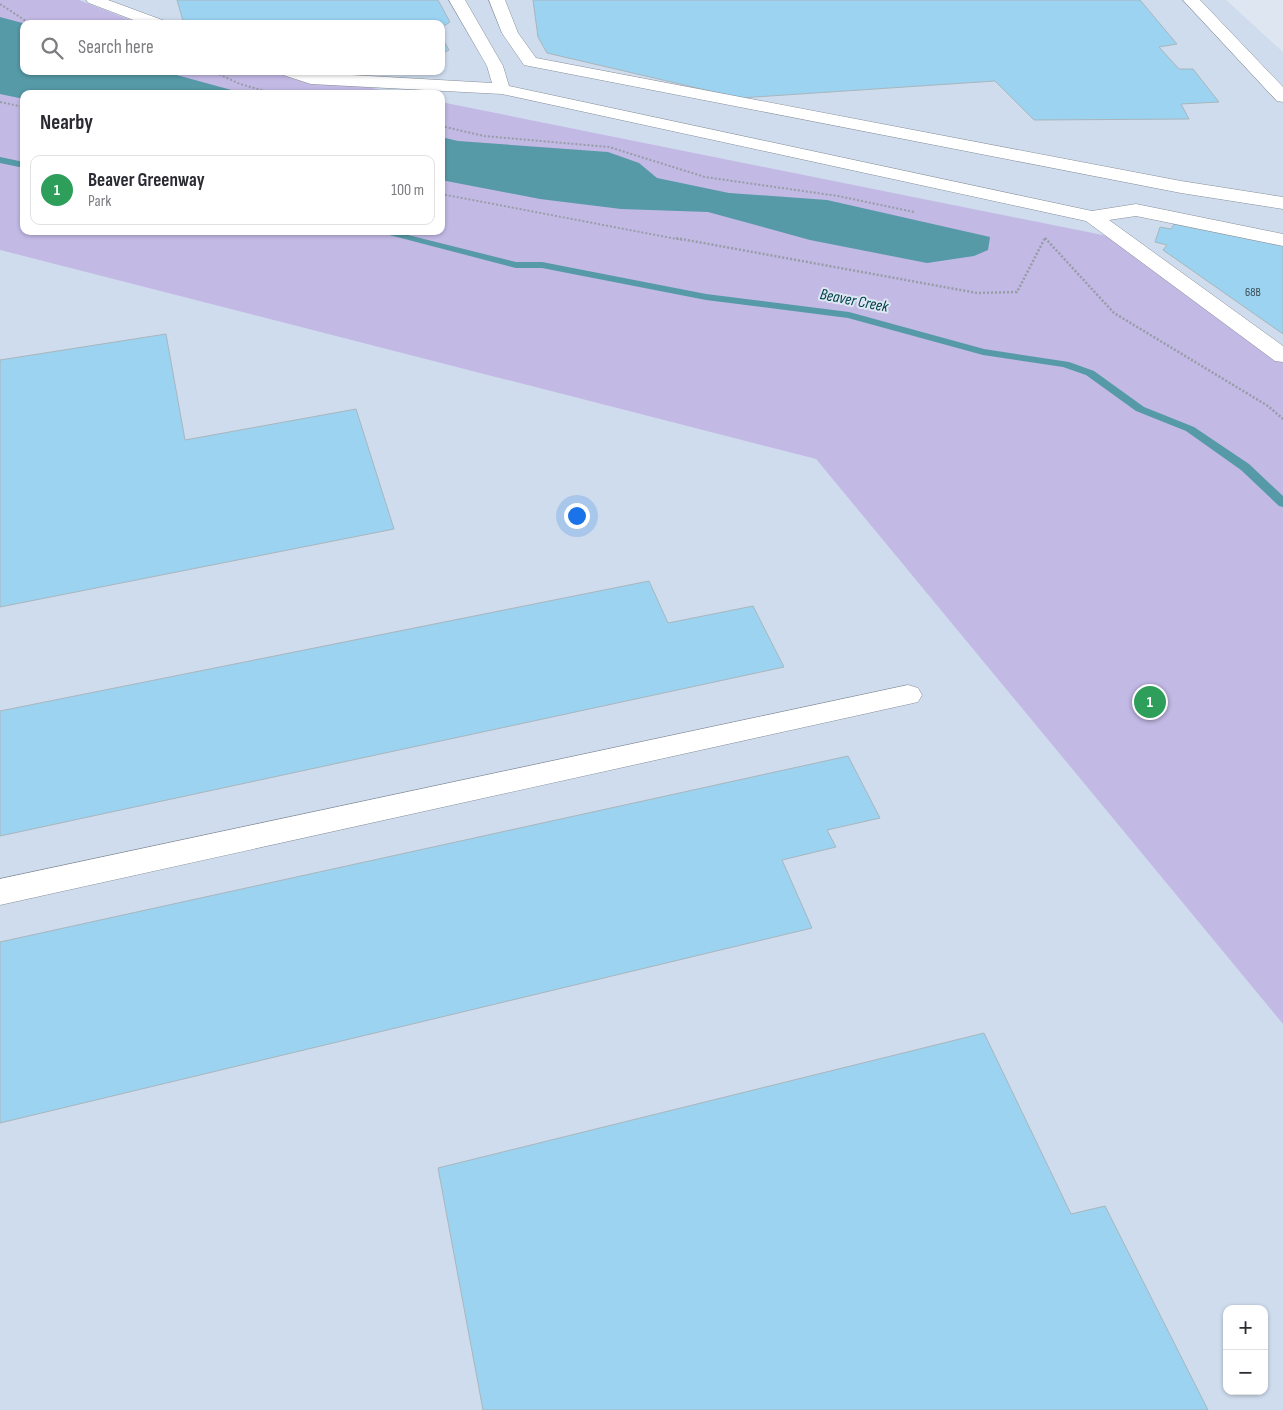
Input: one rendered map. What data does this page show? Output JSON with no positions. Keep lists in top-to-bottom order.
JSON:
{
  "water": ["Beaver Creek"],
  "house_numbers": ["68B"],
  "page": {
    "search": "Search here",
    "heading": "Nearby",
    "list": [
      {
        "mark": "1",
        "name": "Beaver Greenway",
        "note": "Park",
        "value": "100 m"
      }
    ],
    "pins": "1",
    "map_buttons": ["+", "−"]
  }
}
